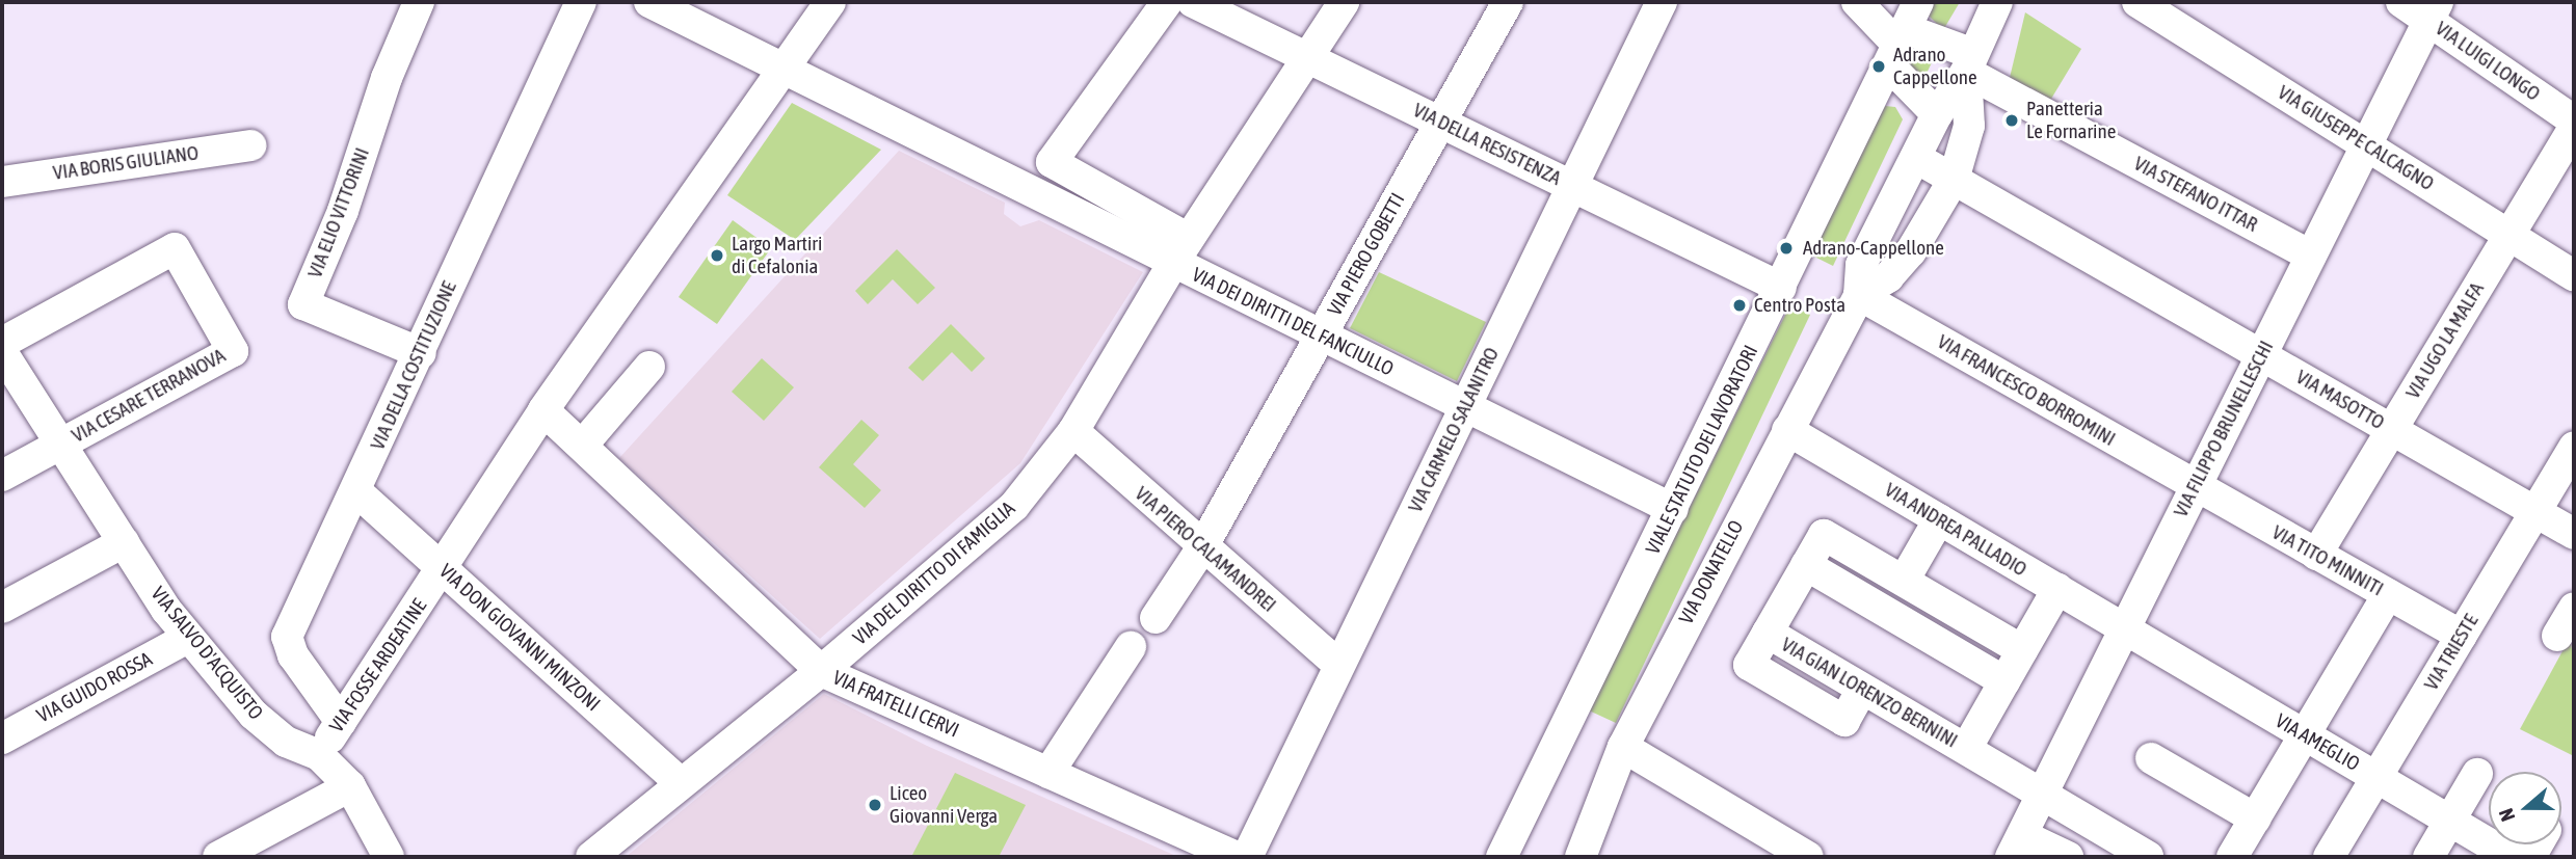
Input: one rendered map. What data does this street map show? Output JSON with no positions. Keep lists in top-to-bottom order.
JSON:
{
  "streets": {
    "street": [
      "VIA LUIGI LONGO",
      "VIA GIUSEPPE CALCAGNO",
      "VIA DELLA RESISTENZA",
      "VIA BORIS GIULIANO",
      "VIA STEFANO ITTAR",
      "VIA ELIO VITTORINI",
      "VIA PIERO GOBETTI",
      "VIA DEI DIRITTI DEL FANCIULLO",
      "VIA UGO LA MALFA",
      "VIA DELLA COSTITUZIONE",
      "VIA FRANCESCO BORROMINI",
      "VIA CESARE TERRANOVA",
      "VIA MASOTTO",
      "VIA FILIPPO BRUNELLESCHI",
      "VIA CARMELO SALANITRO",
      "VIALE STATUTO DEI LAVORATORI",
      "VIA ANDREA PALLADIO",
      "VIA PIERO CALAMANDREI",
      "VIA TITO MINNITI",
      "VIA DONATELLO",
      "VIA DEL DIRITTO DI FAMIGLIA",
      "VIA DON GIOVANNI MINZONI",
      "VIA TRIESTE",
      "VIA SALVO D'ACQUISTO",
      "VIA FOSSE ARDEATINE",
      "VIA GUIDO ROSSA",
      "VIA GIAN LORENZO BERNINI",
      "VIA FRATELLI CERVI",
      "VIA AMEGLIO"
    ]
  },
  "crossings": [
    ["VIA LUIGI LONGO", "VIA FILIPPO BRUNELLESCHI"],
    ["VIA GIUSEPPE CALCAGNO", "VIA UGO LA MALFA"],
    ["VIA GIUSEPPE CALCAGNO", "VIA FILIPPO BRUNELLESCHI"],
    ["VIA DELLA RESISTENZA", "VIA PIERO GOBETTI"],
    ["VIA DELLA RESISTENZA", "VIA CARMELO SALANITRO"],
    ["VIA DELLA RESISTENZA", "VIALE STATUTO DEI LAVORATORI"],
    ["VIA DELLA RESISTENZA", "VIA DEL DIRITTO DI FAMIGLIA"],
    ["VIA STEFANO ITTAR", "VIA FILIPPO BRUNELLESCHI"],
    ["VIA STEFANO ITTAR", "VIALE STATUTO DEI LAVORATORI"],
    ["VIA ELIO VITTORINI", "VIA DELLA COSTITUZIONE"],
    ["VIA PIERO GOBETTI", "VIA DEI DIRITTI DEL FANCIULLO"],
    ["VIA PIERO GOBETTI", "VIA PIERO CALAMANDREI"],
    ["VIA DEI DIRITTI DEL FANCIULLO", "VIA CARMELO SALANITRO"],
    ["VIA DEI DIRITTI DEL FANCIULLO", "VIALE STATUTO DEI LAVORATORI"],
    ["VIA DEI DIRITTI DEL FANCIULLO", "VIA DEL DIRITTO DI FAMIGLIA"],
    ["VIA DEI DIRITTI DEL FANCIULLO", "VIA FOSSE ARDEATINE"],
    ["VIA UGO LA MALFA", "VIA MASOTTO"],
    ["VIA UGO LA MALFA", "VIA TITO MINNITI"],
    ["VIA DELLA COSTITUZIONE", "VIA DON GIOVANNI MINZONI"],
    ["VIA DELLA COSTITUZIONE", "VIA FOSSE ARDEATINE"],
    ["VIA FRANCESCO BORROMINI", "VIA FILIPPO BRUNELLESCHI"],
    ["VIA FRANCESCO BORROMINI", "VIA TITO MINNITI"],
    ["VIA FRANCESCO BORROMINI", "VIA DONATELLO"],
    ["VIA CESARE TERRANOVA", "VIA SALVO D'ACQUISTO"],
    ["VIA MASOTTO", "VIA FILIPPO BRUNELLESCHI"],
    ["VIA MASOTTO", "VIA TRIESTE"],
    ["VIA FILIPPO BRUNELLESCHI", "VIA ANDREA PALLADIO"],
    ["VIA FILIPPO BRUNELLESCHI", "VIA TITO MINNITI"],
    ["VIA FILIPPO BRUNELLESCHI", "VIA GIAN LORENZO BERNINI"],
    ["VIA FILIPPO BRUNELLESCHI", "VIA AMEGLIO"],
    ["VIA CARMELO SALANITRO", "VIA PIERO CALAMANDREI"],
    ["VIA ANDREA PALLADIO", "VIA DONATELLO"],
    ["VIA ANDREA PALLADIO", "VIA AMEGLIO"],
    ["VIA PIERO CALAMANDREI", "VIA DEL DIRITTO DI FAMIGLIA"],
    ["VIA TITO MINNITI", "VIA TRIESTE"],
    ["VIA DEL DIRITTO DI FAMIGLIA", "VIA DON GIOVANNI MINZONI"],
    ["VIA DEL DIRITTO DI FAMIGLIA", "VIA FRATELLI CERVI"],
    ["VIA DON GIOVANNI MINZONI", "VIA FOSSE ARDEATINE"],
    ["VIA TRIESTE", "VIA AMEGLIO"],
    ["VIA SALVO D'ACQUISTO", "VIA FOSSE ARDEATINE"],
    ["VIA SALVO D'ACQUISTO", "VIA GUIDO ROSSA"],
    ["VIA FOSSE ARDEATINE", "VIA FRATELLI CERVI"]
  ],
  "places": [
    "Adrano Cappellone",
    "Panetteria Le Fornarine",
    "Adrano-Cappellone",
    "Largo Martiri di Cefalonia",
    "Centro Posta",
    "Liceo Giovanni Verga"
  ],
  "north": "left"
}
